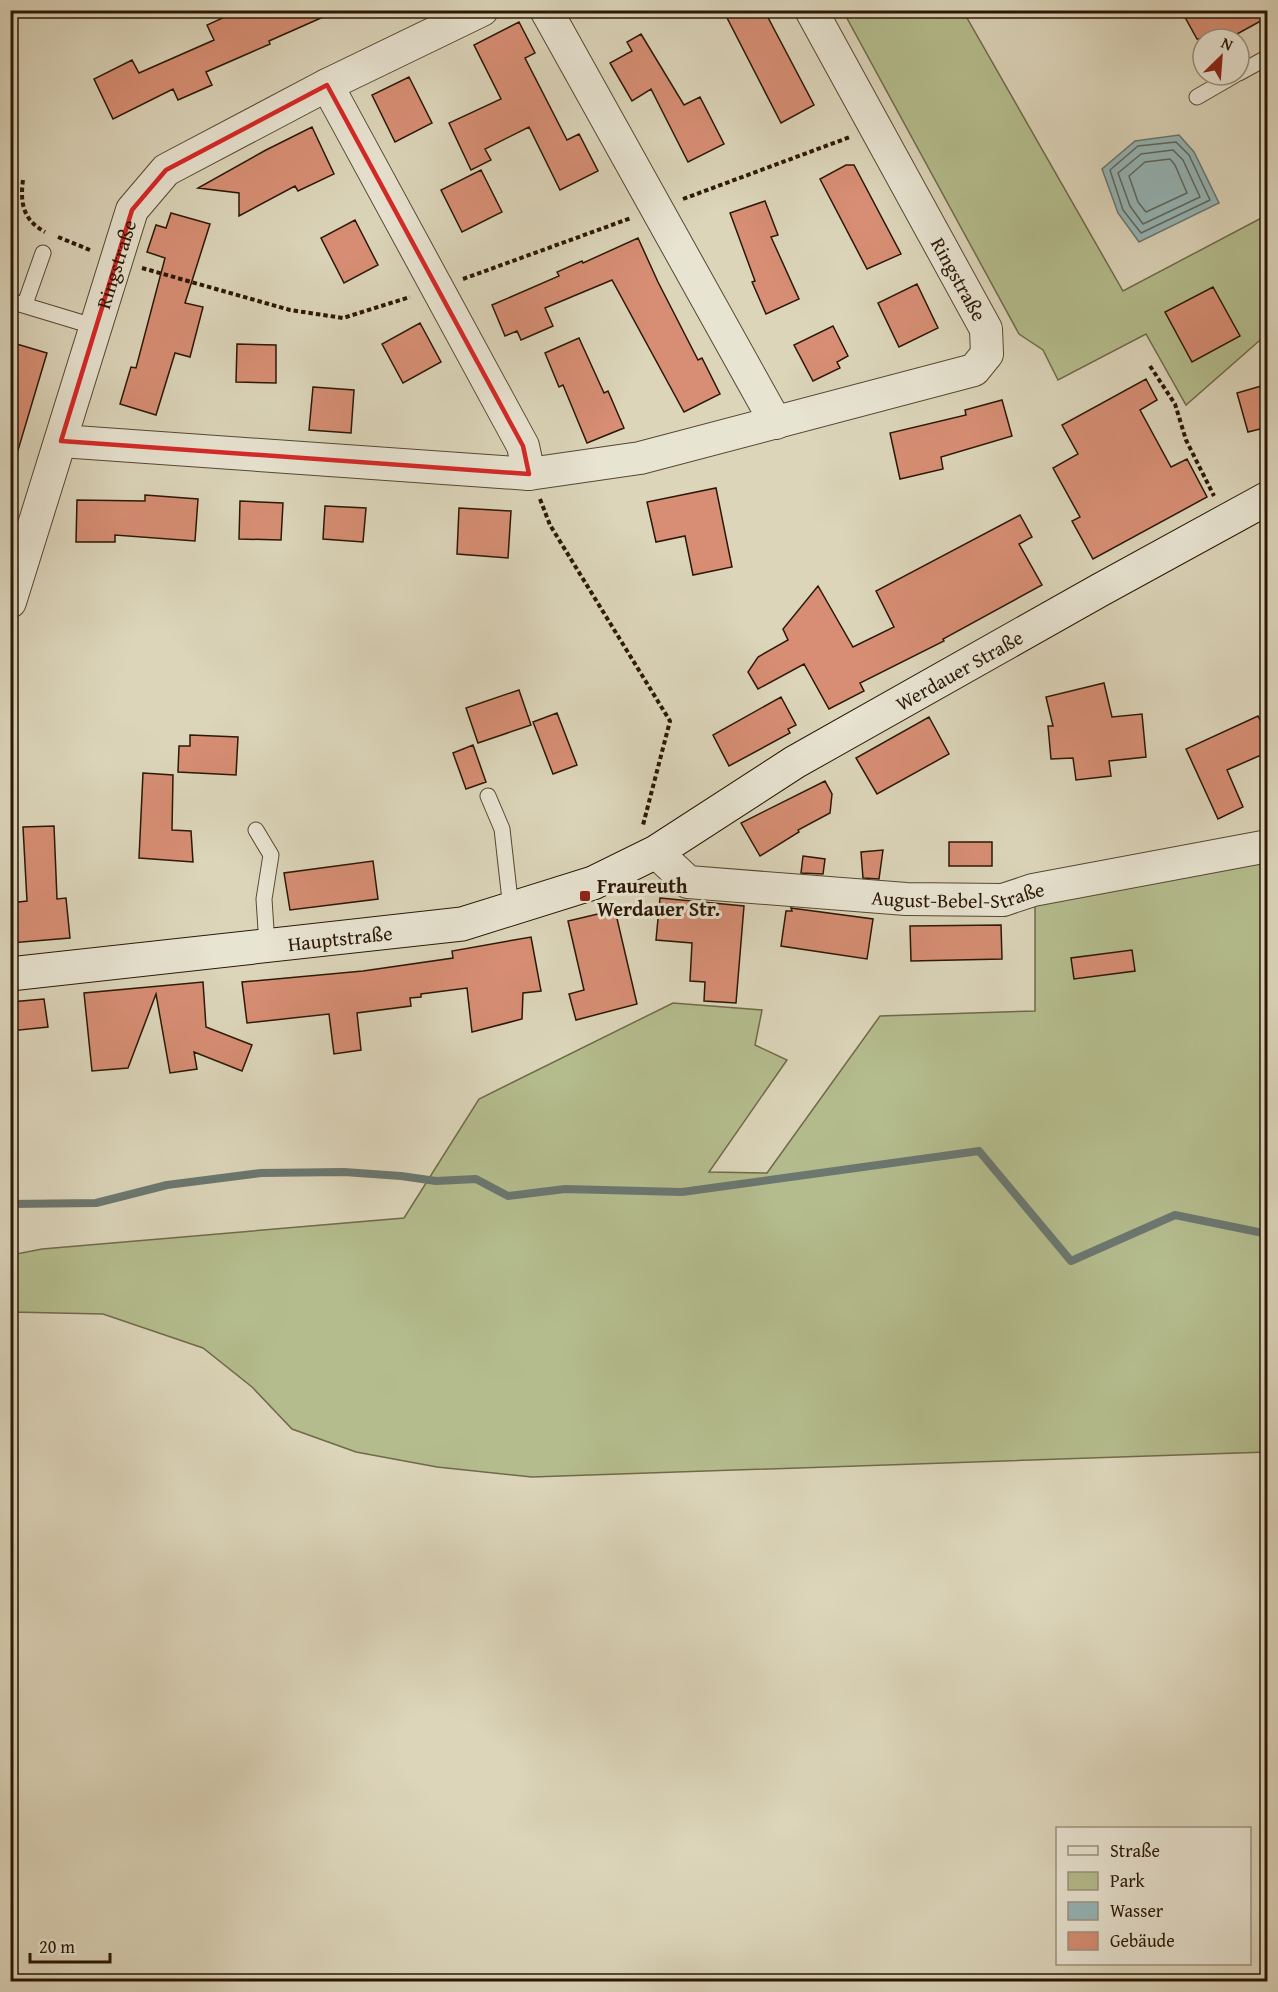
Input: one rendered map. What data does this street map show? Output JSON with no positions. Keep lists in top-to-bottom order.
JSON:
{
  "streets": {
    "main road": ["Werdauer Straße", "Hauptstraße"],
    "street": ["Ringstraße", "August-Bebel-Straße"]
  },
  "crossings": [
    ["Werdauer Straße", "August-Bebel-Straße"],
    ["Werdauer Straße", "Hauptstraße"],
    ["August-Bebel-Straße", "Hauptstraße"]
  ],
  "places": {
    "transit": ["Fraureuth Werdauer Str."]
  },
  "legend": [
    "Straße",
    "Park",
    "Wasser",
    "Gebäude"
  ],
  "scale_bar": "20 m",
  "north": "top right"
}
